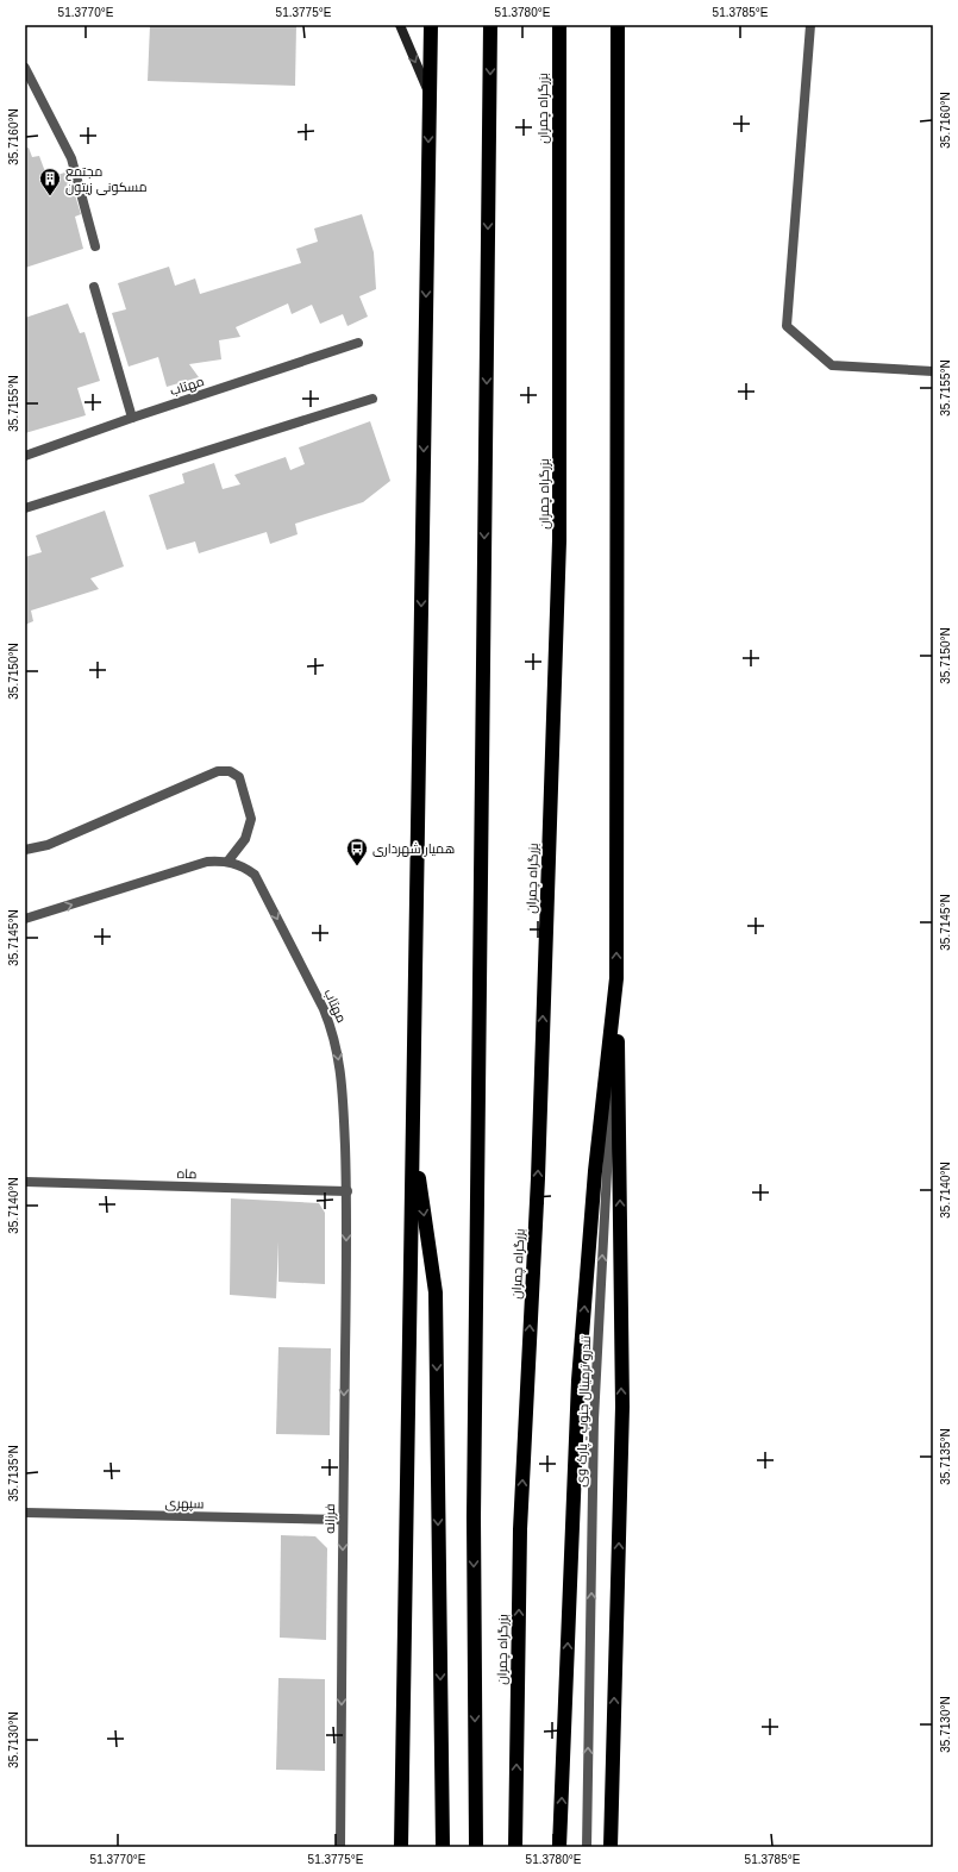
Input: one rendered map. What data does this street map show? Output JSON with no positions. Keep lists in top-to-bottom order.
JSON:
{
  "streets": {
    "highway": ["بزرگراه چمران"],
    "street": [
      "مهتاب",
      "ماه",
      "تندرو ترمینال جنوب ـ پارک وی",
      "سپهری",
      "فرزانه"
    ]
  },
  "crossings": [
    ["مهتاب", "ماه"],
    ["مهتاب", "فرزانه"],
    ["ماه", "فرزانه"],
    ["سپهری", "فرزانه"]
  ],
  "one_way": ["مهتاب", "تندرو ترمینال جنوب ـ پارک وی", "فرزانه"],
  "places": {
    "building": ["مجتمع مسکونی زیتون"],
    "bus stop": ["همیار شهرداری"]
  },
  "coordinates": [
    "51.3770°E",
    "51.3775°E",
    "51.3780°E",
    "51.3785°E",
    "35.7160°N",
    "35.7155°N",
    "35.7150°N",
    "35.7145°N",
    "35.7140°N",
    "35.7135°N",
    "35.7130°N"
  ]
}
